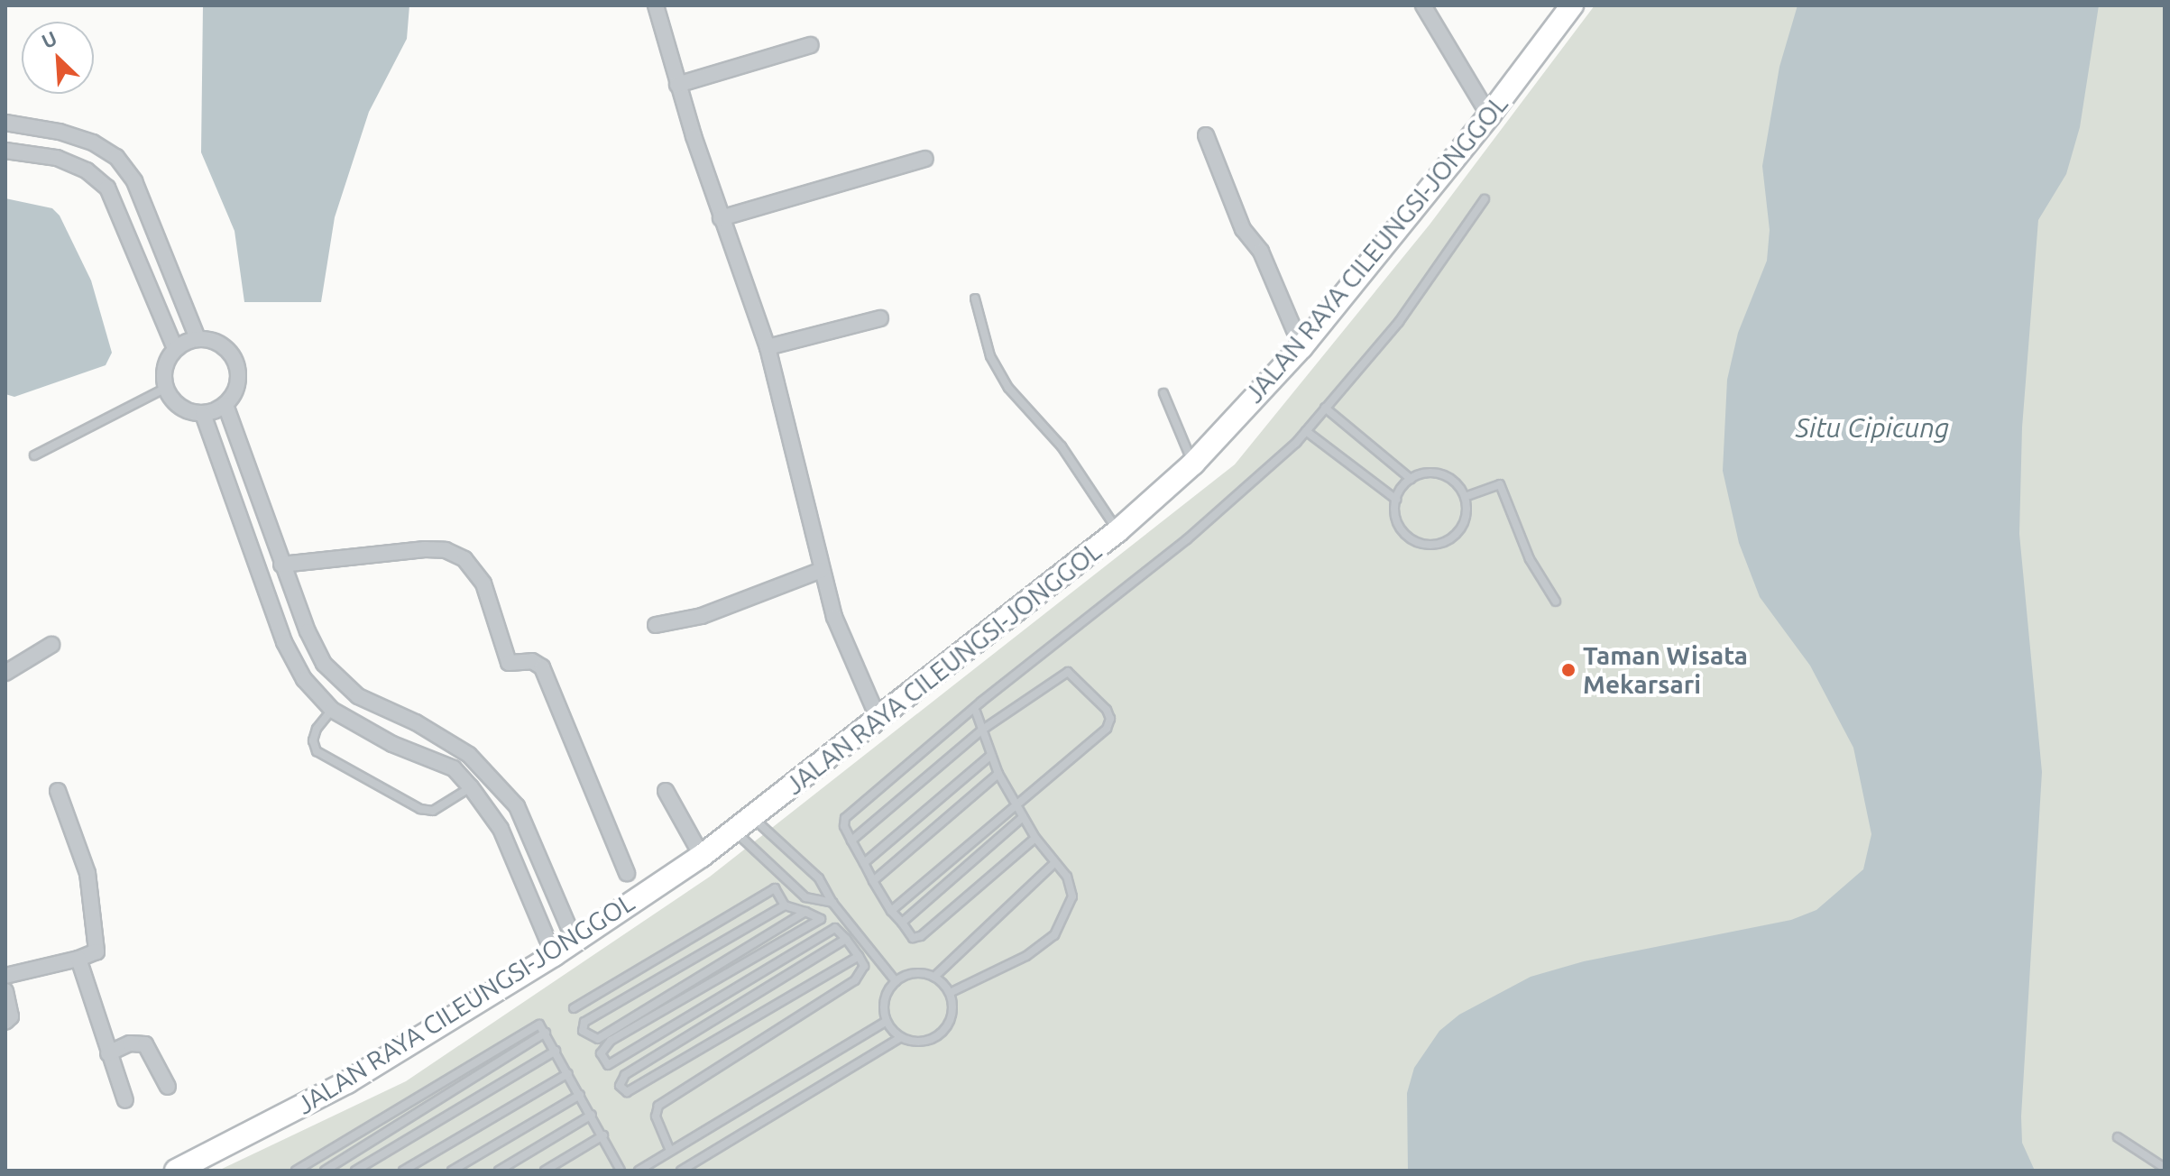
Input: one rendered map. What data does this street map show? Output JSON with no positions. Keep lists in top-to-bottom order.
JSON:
{
  "streets": {
    "main road": ["JALAN RAYA CILEUNGSI-JONGGOL"]
  },
  "water": ["Situ Cipicung"],
  "places": ["Taman Wisata Mekarsari"],
  "north": "top left"
}
